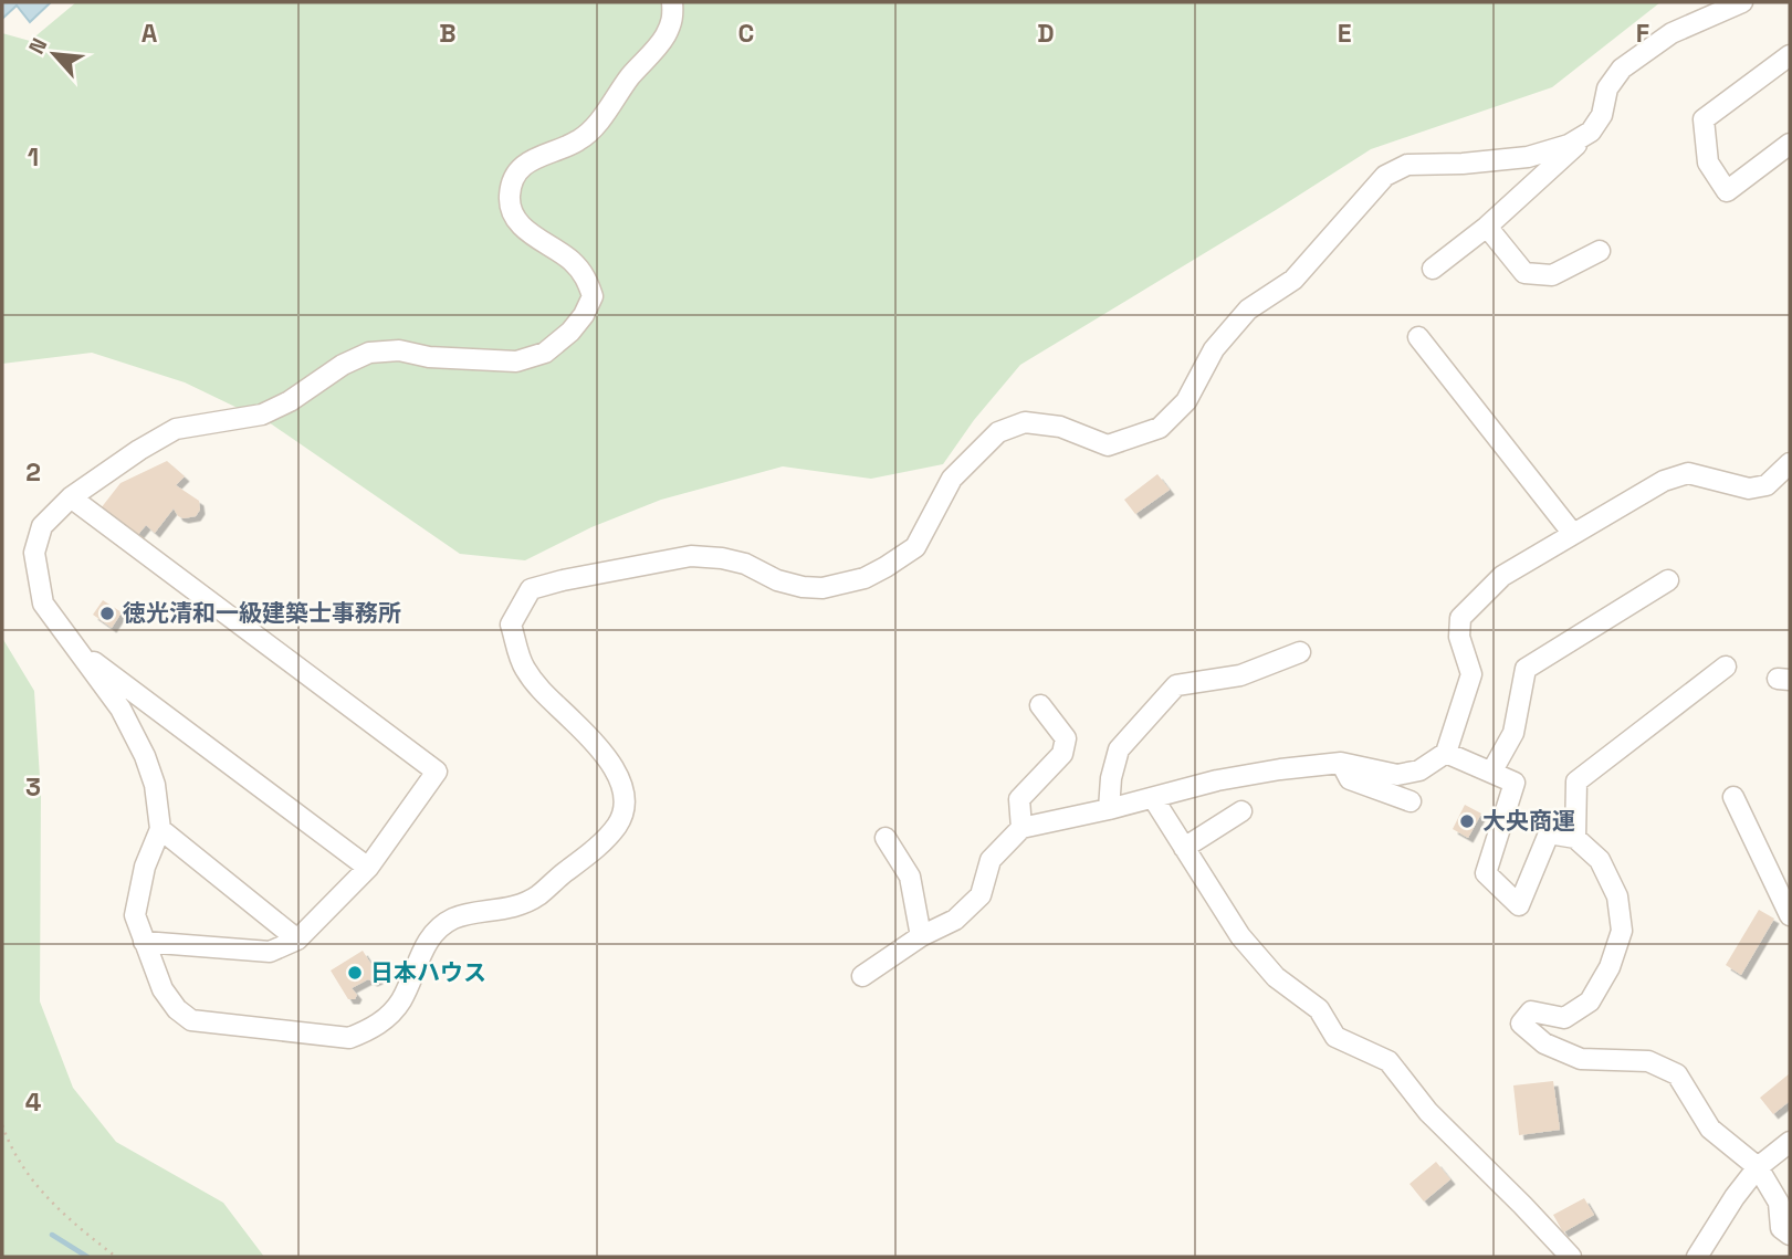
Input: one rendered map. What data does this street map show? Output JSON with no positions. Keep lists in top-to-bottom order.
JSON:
{
  "places": ["徳光清和一級建築士事務所", "大央商運", "日本ハウス"],
  "north": "top left",
  "grid": {
    "columns": [
      "A",
      "B",
      "C",
      "D",
      "E",
      "F"
    ],
    "rows": [
      "1",
      "2",
      "3",
      "4"
    ]
  }
}
